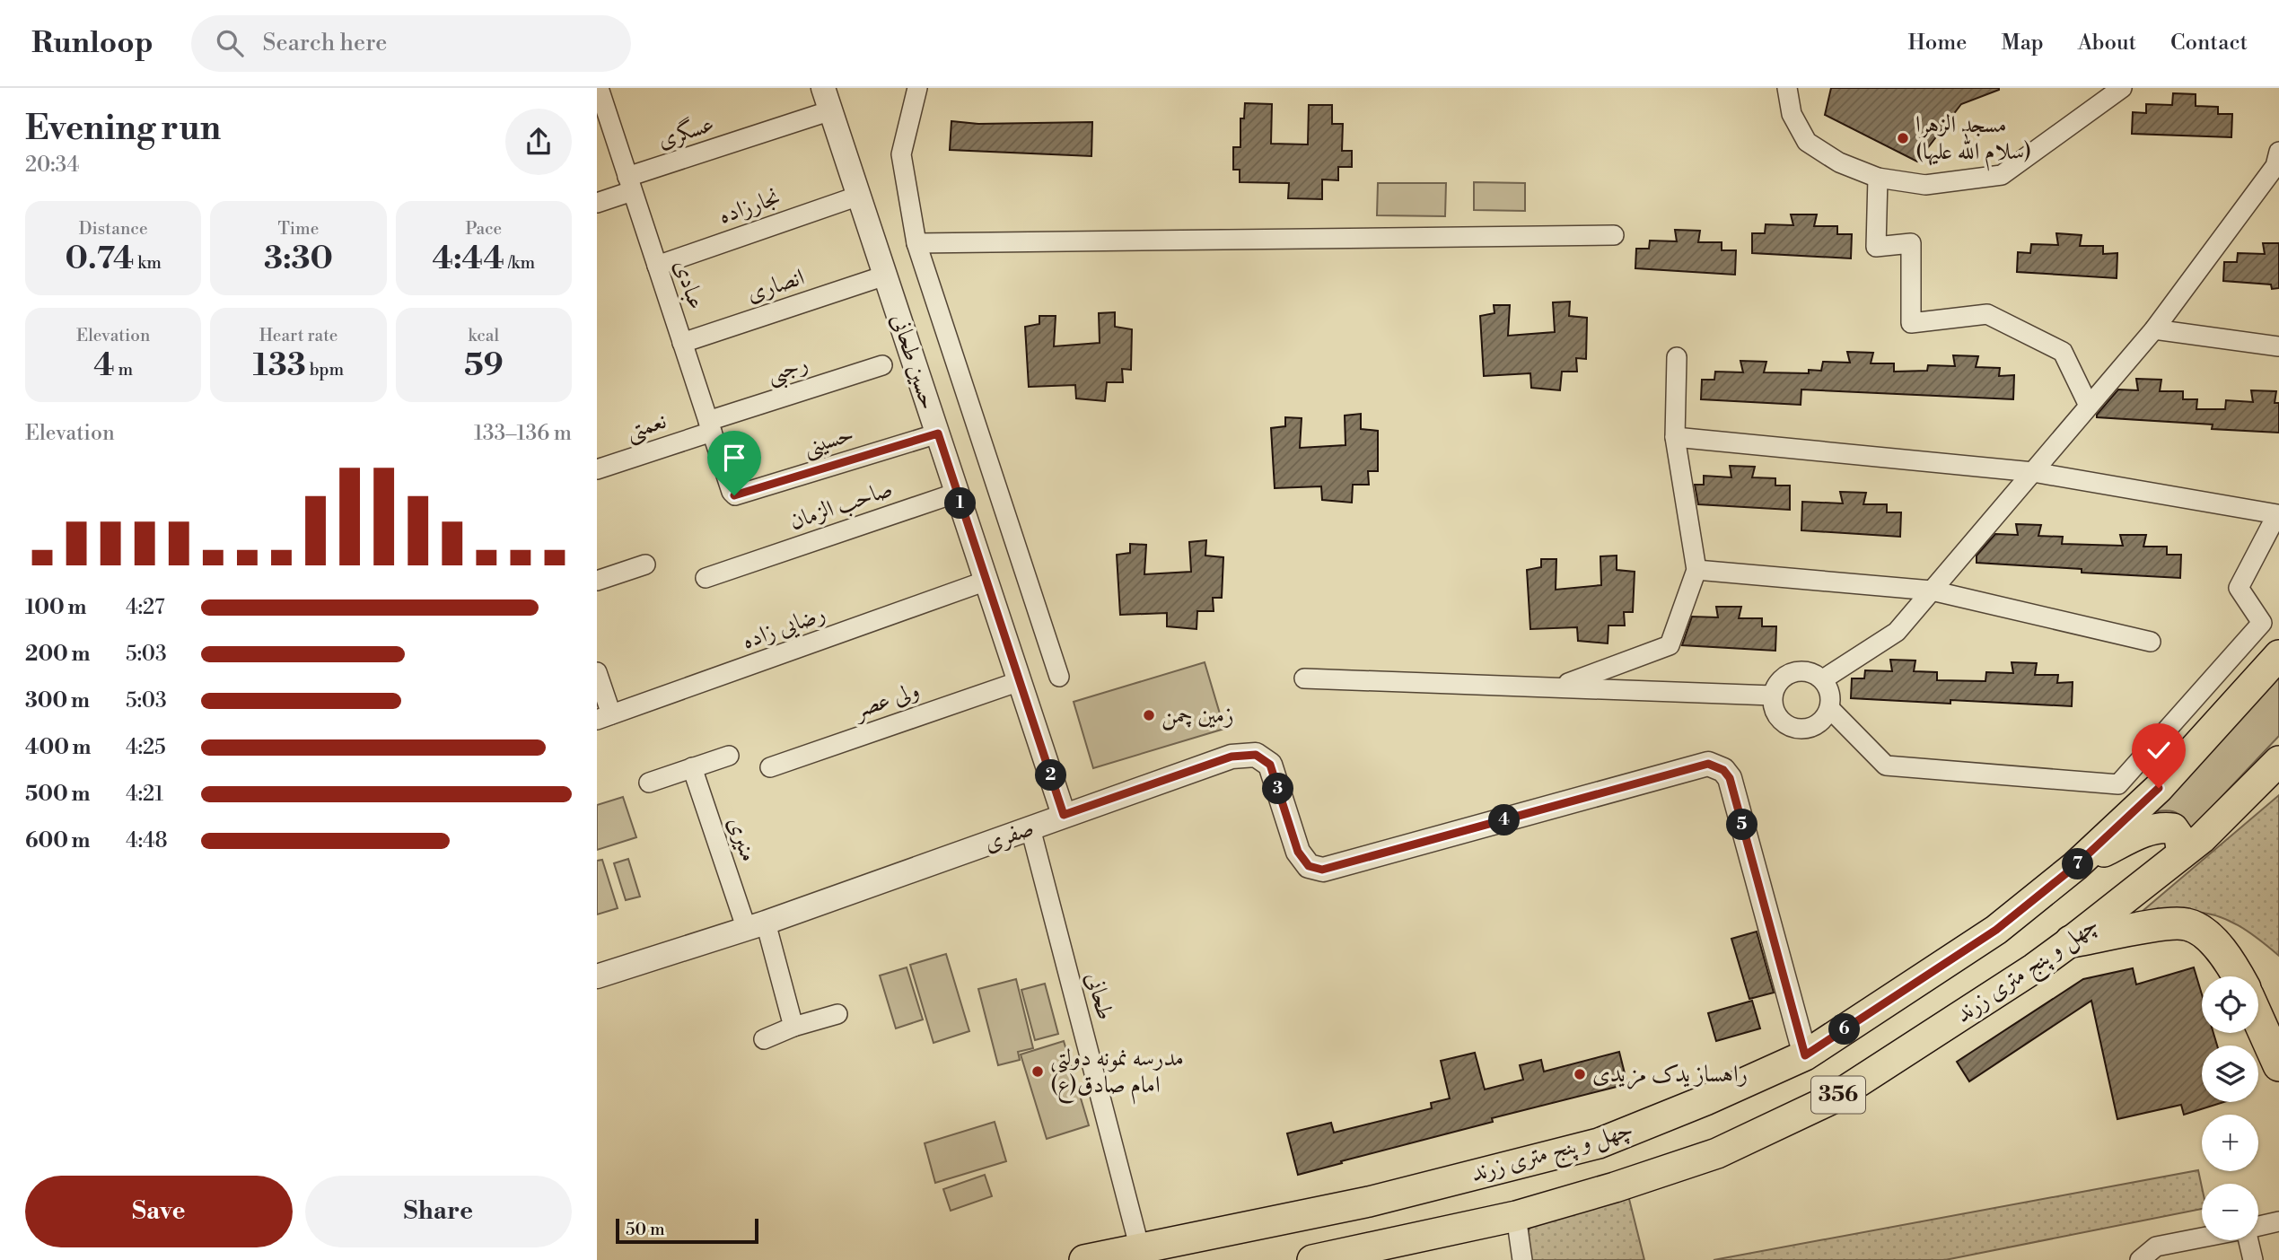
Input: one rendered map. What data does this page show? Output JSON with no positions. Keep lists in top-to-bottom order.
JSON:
{
  "streets": {
    "main road": ["چهل و پنج متری زرند", "356"],
    "street": [
      "عسگری",
      "نجارزاده",
      "عبادی",
      "انصاری",
      "حسین طحانی",
      "رجبی",
      "نعمتی",
      "حسینی",
      "صاحب الزمان",
      "رضایی زاده",
      "ولی عصر",
      "صفری",
      "منیری",
      "طحانی"
    ]
  },
  "crossings": [
    ["عسگری", "عبادی"],
    ["عسگری", "حسین طحانی"],
    ["نجارزاده", "عبادی"],
    ["نجارزاده", "حسین طحانی"],
    ["عبادی", "انصاری"],
    ["عبادی", "رجبی"],
    ["عبادی", "نعمتی"],
    ["عبادی", "حسینی"],
    ["انصاری", "حسین طحانی"],
    ["حسین طحانی", "حسینی"],
    ["حسین طحانی", "صاحب الزمان"],
    ["حسین طحانی", "رضایی زاده"],
    ["حسین طحانی", "ولی عصر"],
    ["حسین طحانی", "صفری"],
    ["رجبی", "نعمتی"],
    ["صفری", "منیری"],
    ["صفری", "چهل و پنج متری زرند"],
    ["صفری", "طحانی"],
    ["چهل و پنج متری زرند", "طحانی"]
  ],
  "places": [
    "مسجد الزهرا (سلام الله علیها)",
    "زمین چمن",
    "مدرسه نمونه دولتی امام صادق(ع)",
    "راهساز یدک مزیدی"
  ],
  "scale_bar": "50 m",
  "page": {
    "header": "Runloop",
    "search": "Search here",
    "nav": [
      "Home",
      "Map",
      "About",
      "Contact"
    ],
    "heading": ["Evening run", "20:34"],
    "stats": [
      ["Distance", "0.74 km"],
      ["Time", "3:30"],
      ["Pace", "4:44 /km"],
      ["Elevation", "4 m"],
      ["Heart rate", "133 bpm"],
      ["kcal", "59"]
    ],
    "chart": ["Elevation", "133–136 m"],
    "pins": [
      "1",
      "2",
      "3",
      "4",
      "5",
      "7",
      "6"
    ],
    "list": [
      {
        "name": "100 m",
        "note": "4:27"
      },
      {
        "name": "200 m",
        "note": "5:03"
      },
      {
        "name": "300 m",
        "note": "5:03"
      },
      {
        "name": "400 m",
        "note": "4:25"
      },
      {
        "name": "500 m",
        "note": "4:21"
      },
      {
        "name": "600 m",
        "note": "4:48"
      }
    ],
    "map_buttons": ["+", "−"],
    "buttons": ["Save", "Share"],
    "scale": "50 m"
  }
}
